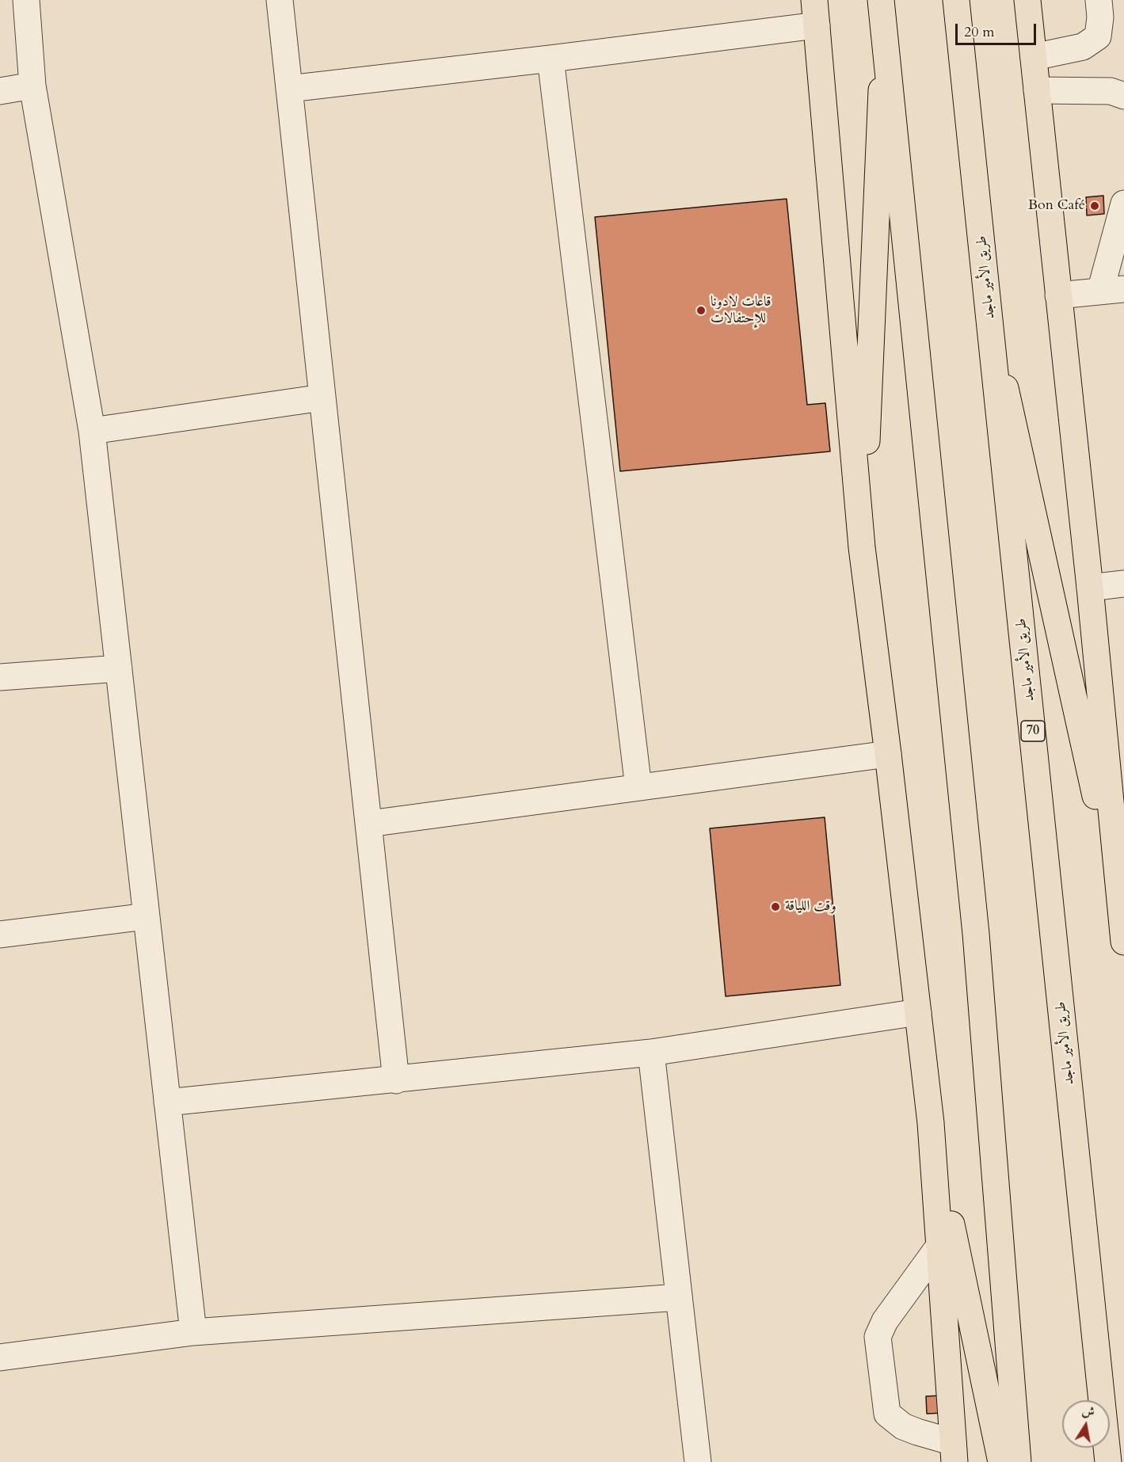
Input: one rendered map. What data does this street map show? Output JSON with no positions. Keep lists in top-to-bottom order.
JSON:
{
  "streets": {
    "main road": ["طريق الأمير ماجد", "70"]
  },
  "places": ["Bon Café", "قاعات لادونا للإحتفالات", "وقت اللياقة"],
  "scale_bar": "20 m",
  "north": "top"
}
